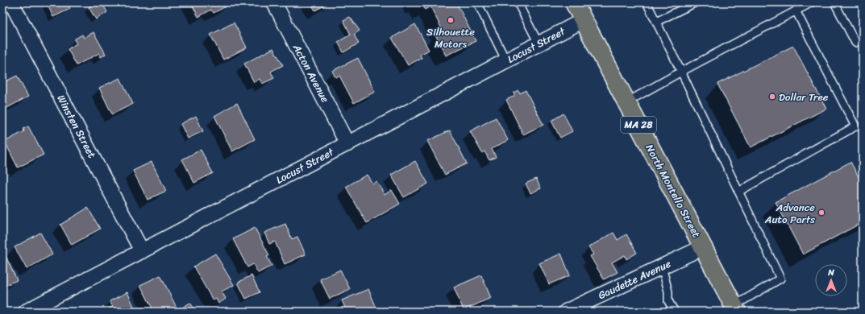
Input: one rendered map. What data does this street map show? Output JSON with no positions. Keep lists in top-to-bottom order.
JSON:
{
  "streets": {
    "main road": ["MA 28", "North Montello Street"],
    "street": [
      "Locust Street",
      "Acton Avenue",
      "Winsten Street",
      "Gaudette Avenue"
    ]
  },
  "crossings": [
    ["Locust Street", "Acton Avenue"],
    ["Locust Street", "Winsten Street"],
    ["Locust Street", "North Montello Street"],
    ["North Montello Street", "Gaudette Avenue"]
  ],
  "places": ["Silhouette Motors", "Dollar Tree", "Advance Auto Parts"],
  "north": "top"
}
